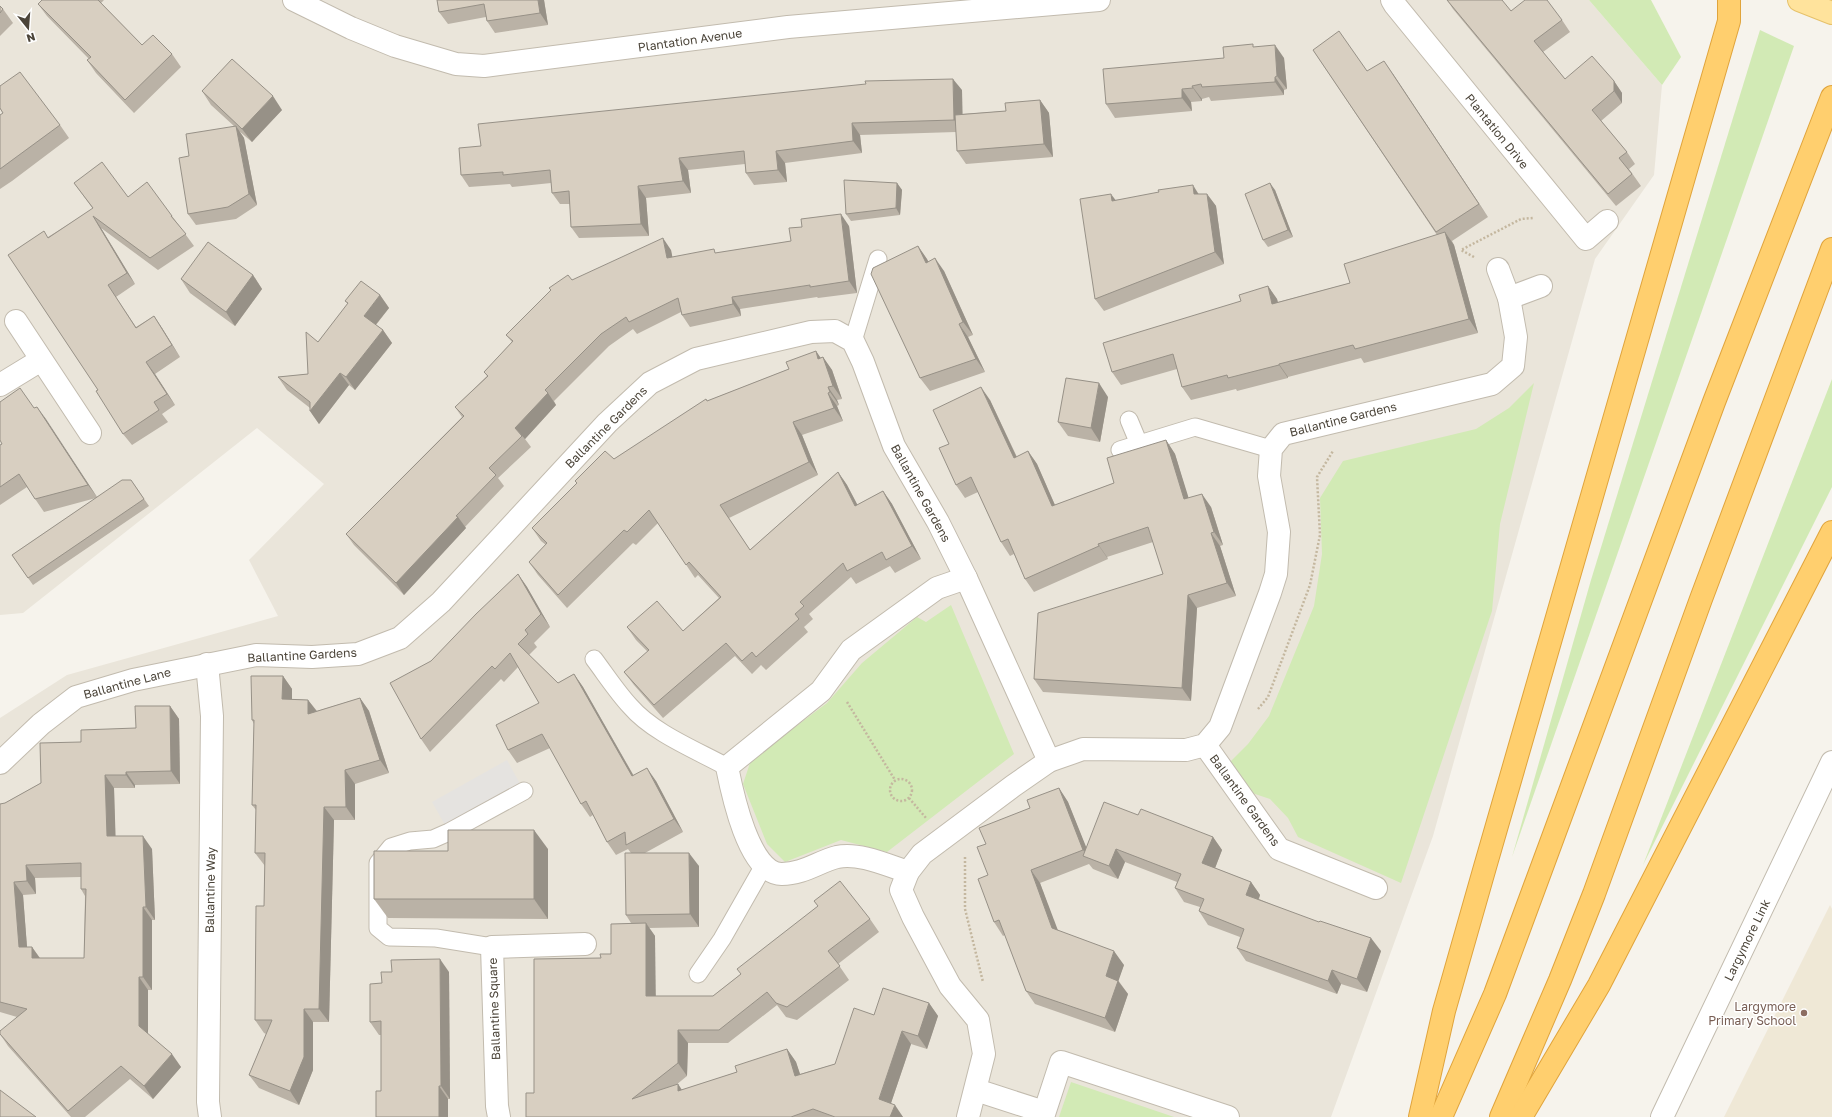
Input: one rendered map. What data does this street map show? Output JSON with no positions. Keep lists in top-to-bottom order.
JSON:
{
  "streets": {
    "street": [
      "Plantation Avenue",
      "Plantation Drive",
      "Ballantine Gardens",
      "Ballantine Lane",
      "Ballantine Way",
      "Largymore Link",
      "Ballantine Square"
    ]
  },
  "crossings": [
    ["Ballantine Gardens", "Ballantine Lane"],
    ["Ballantine Gardens", "Ballantine Way"],
    ["Ballantine Lane", "Ballantine Way"]
  ],
  "places": ["Largymore Primary School"],
  "north": "bottom"
}
